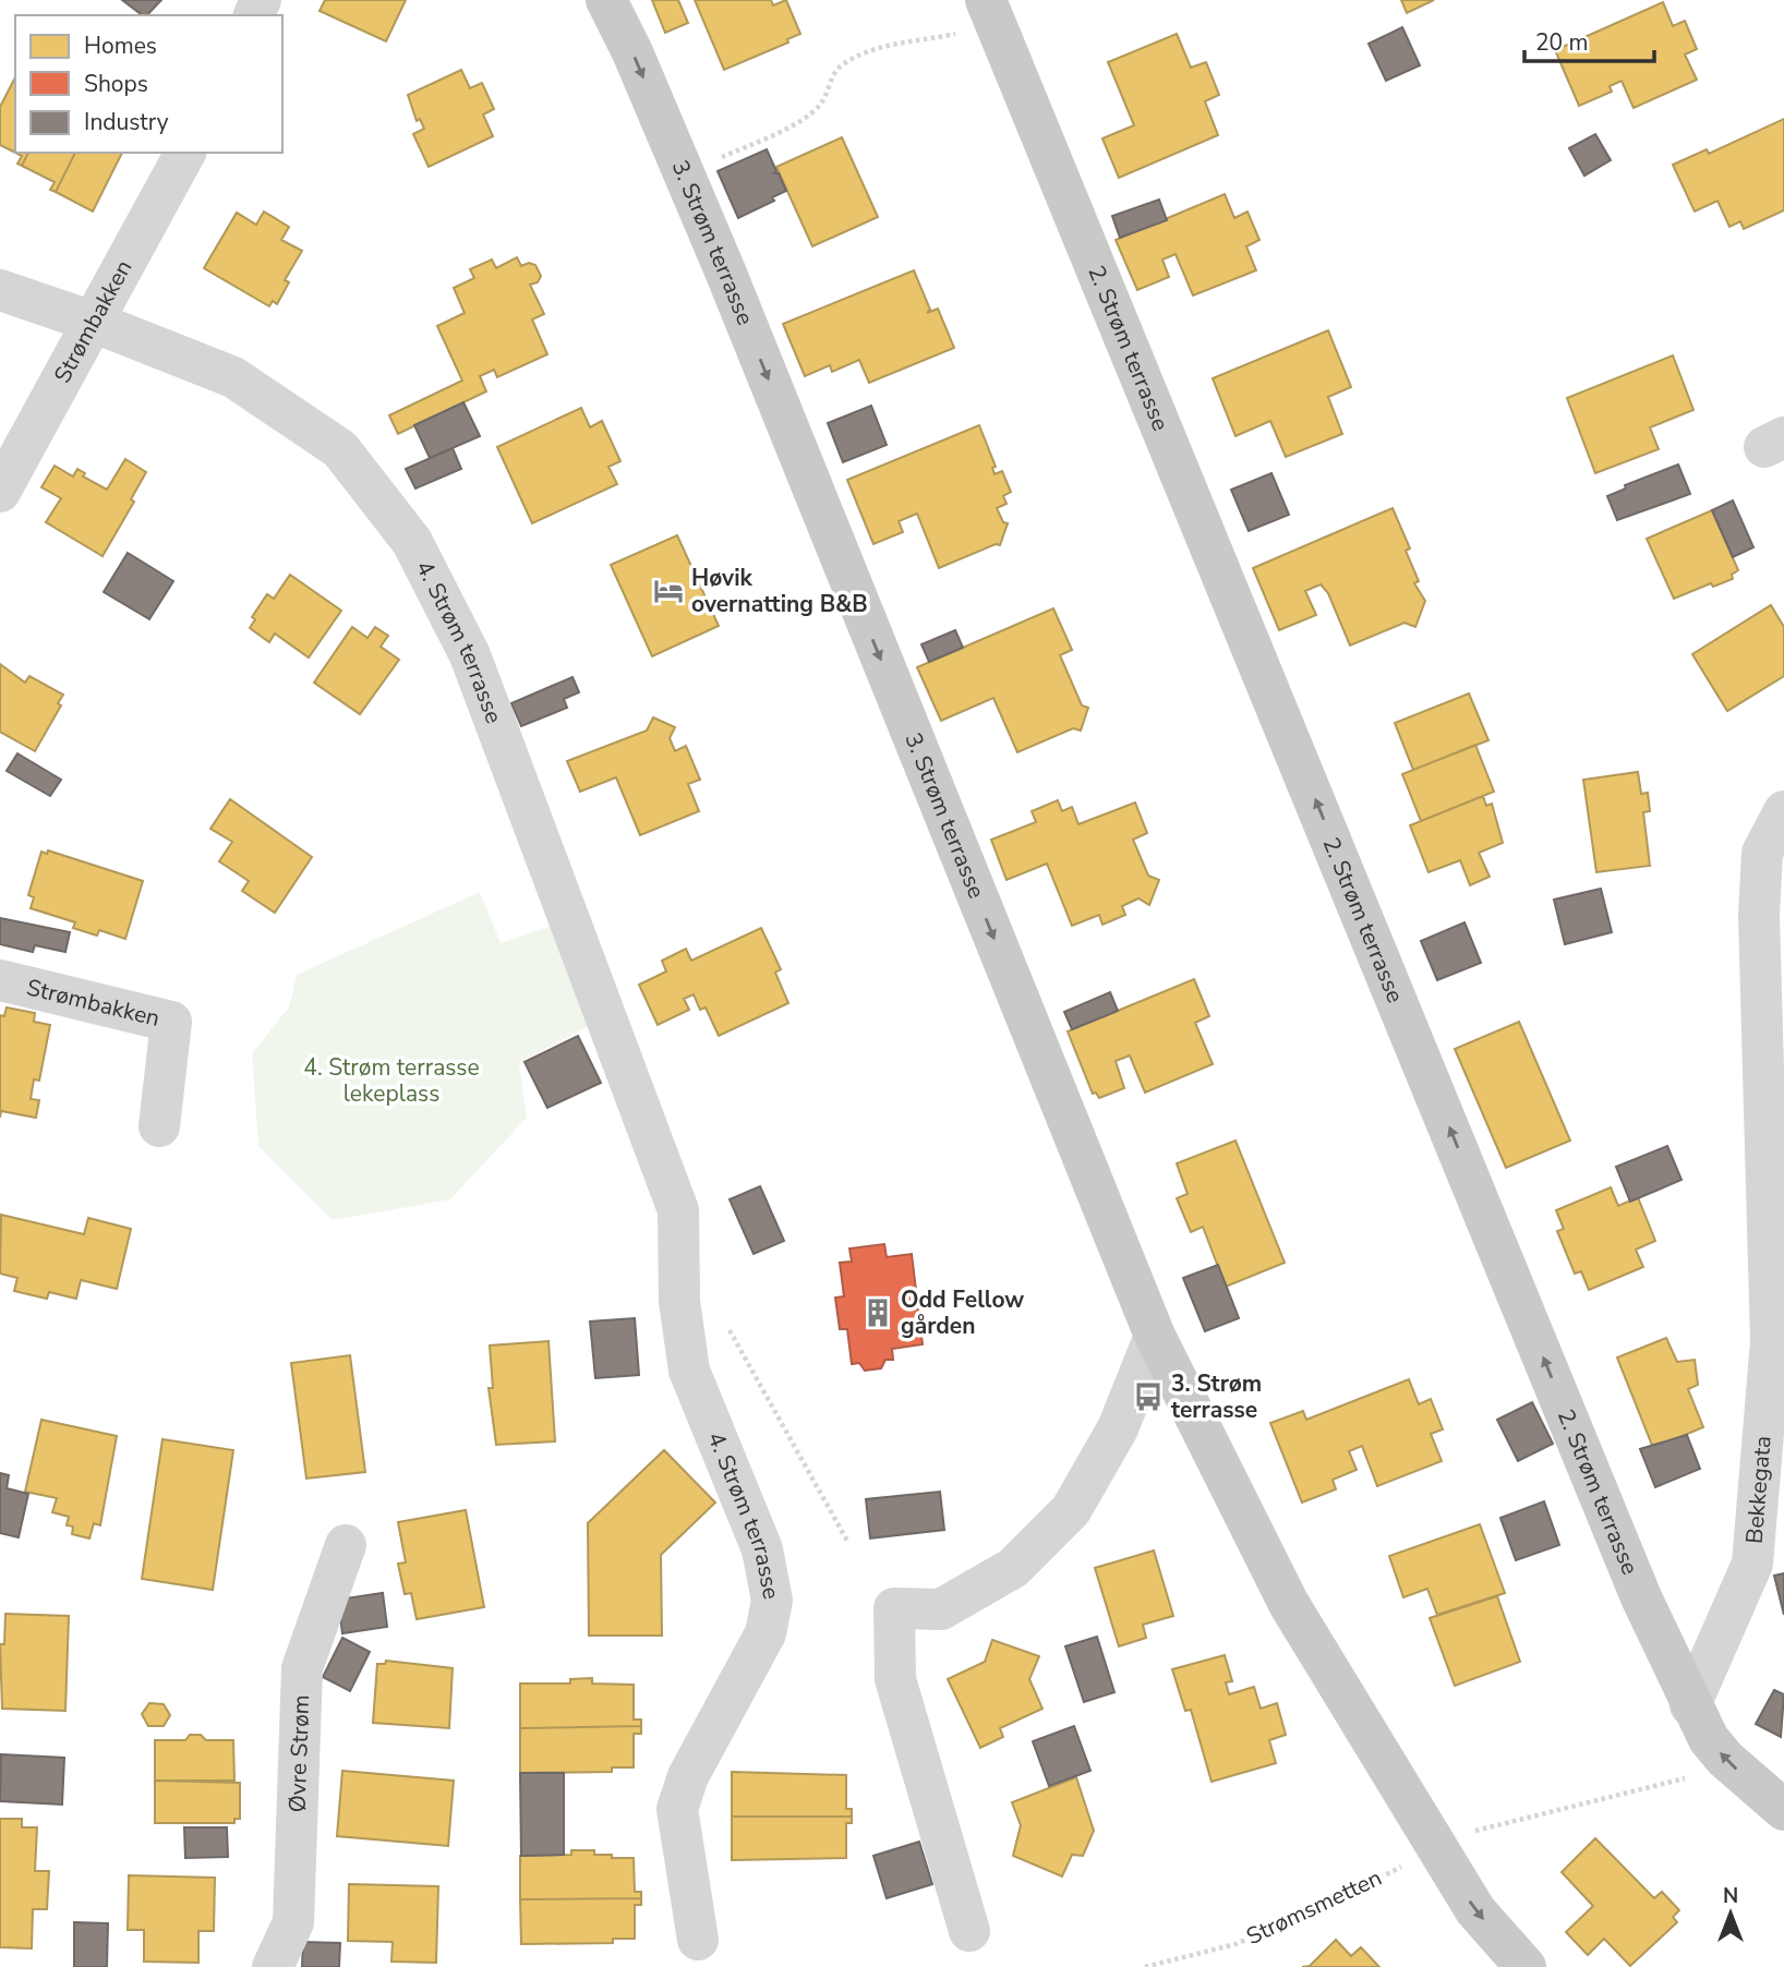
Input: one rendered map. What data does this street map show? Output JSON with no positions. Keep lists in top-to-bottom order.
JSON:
{
  "streets": {
    "main road": ["3. Strøm terrasse", "2. Strøm terrasse"],
    "street": [
      "Strømbakken",
      "4. Strøm terrasse",
      "Bekkegata",
      "Øvre Strøm"
    ],
    "path": ["Strømsmetten"]
  },
  "crossings": [
    ["3. Strøm terrasse", "Strømsmetten"],
    ["Strømbakken", "4. Strøm terrasse"],
    ["2. Strøm terrasse", "Bekkegata"]
  ],
  "one_way": ["3. Strøm terrasse", "2. Strøm terrasse"],
  "parks": ["4. Strøm terrasse lekeplass"],
  "places": {
    "hotel": ["Høvik overnatting B&B"],
    "building": ["Odd Fellow gården"],
    "bus stop": ["3. Strøm terrasse"]
  },
  "legend": ["Homes", "Shops", "Industry"],
  "scale_bar": "20 m",
  "north": "top"
}
